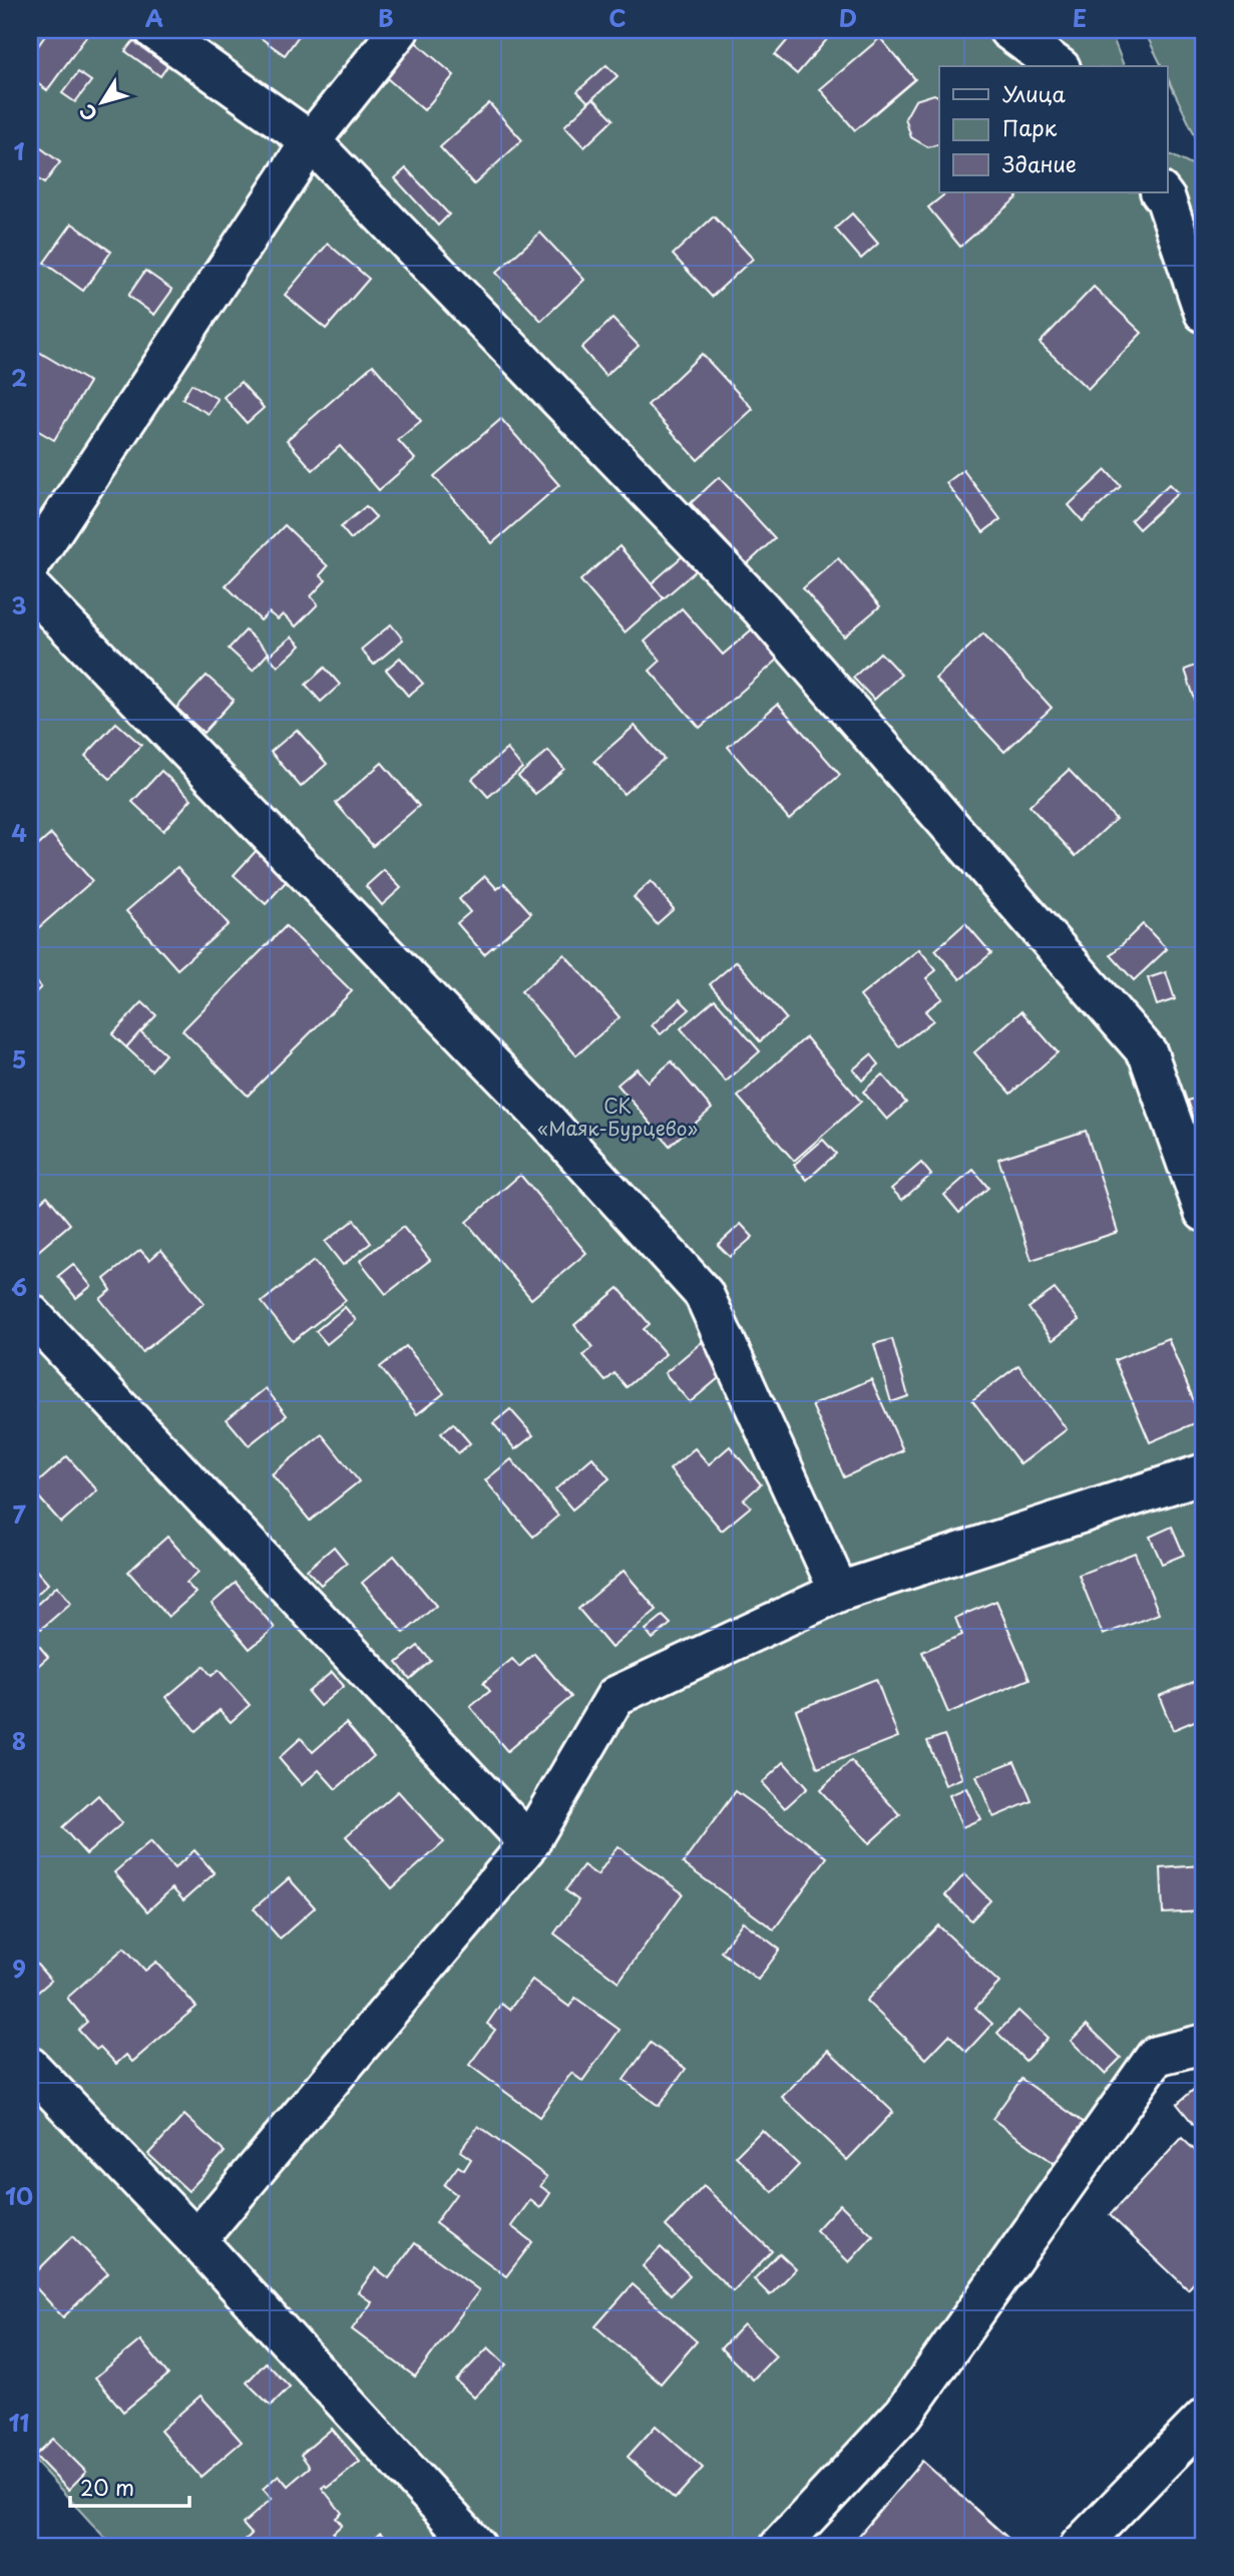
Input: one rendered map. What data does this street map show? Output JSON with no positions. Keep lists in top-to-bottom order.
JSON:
{
  "parks": ["СК «Маяк-Бурцево»"],
  "legend": ["Улица", "Парк", "Здание"],
  "scale_bar": "20 m",
  "north": "bottom left",
  "grid": {
    "columns": [
      "A",
      "B",
      "C",
      "D",
      "E"
    ],
    "rows": [
      "1",
      "2",
      "3",
      "4",
      "5",
      "6",
      "7",
      "8",
      "9",
      "10",
      "11"
    ]
  }
}
